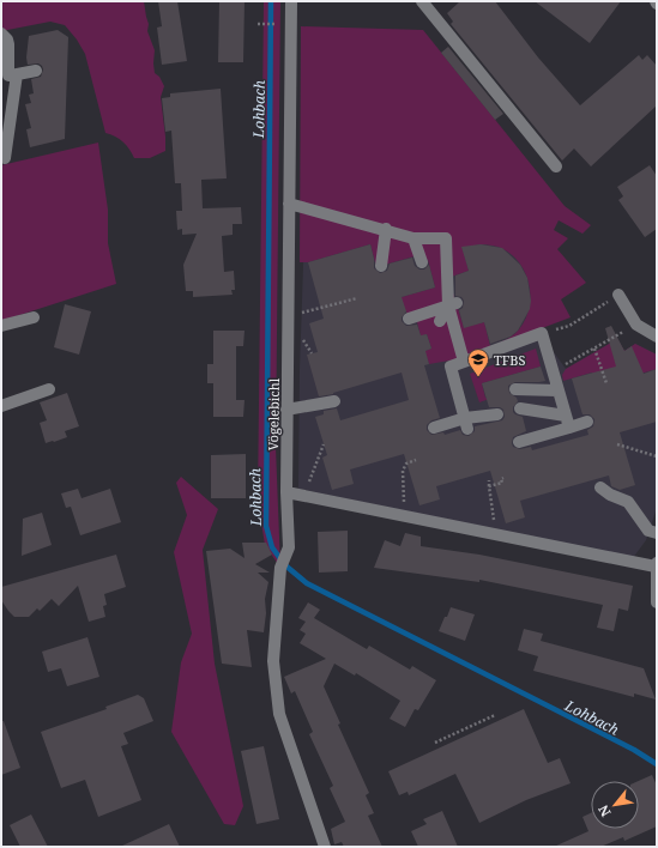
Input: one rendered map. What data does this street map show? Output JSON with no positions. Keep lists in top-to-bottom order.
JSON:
{
  "streets": {
    "street": ["Vögelebichl"]
  },
  "water": ["Lohbach"],
  "places": {
    "school or university": ["TFBS"]
  },
  "north": "bottom left"
}
